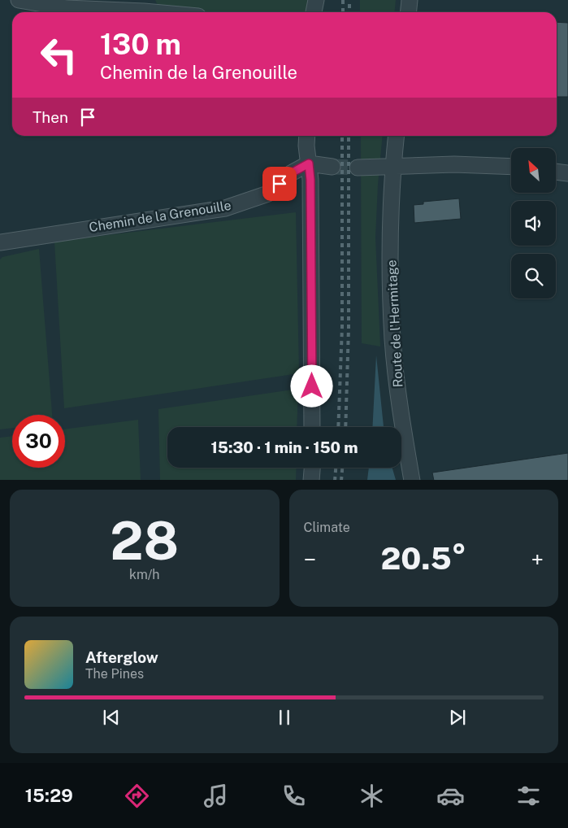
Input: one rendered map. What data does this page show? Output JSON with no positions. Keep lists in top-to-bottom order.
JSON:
{
  "streets": {
    "street": ["Chemin de la Grenouille", "Route de l'Hermitage"]
  },
  "north": "top left",
  "page": {
    "turn": ["130 m", "Chemin de la Grenouille"],
    "then": "Then",
    "limit": "30",
    "trip": "15:30 · 1 min · 150 m",
    "tile": [
      ["28", "km/h"],
      "Climate"
    ],
    "heat": ["−", "20.5°", "+"],
    "song": ["Afterglow", "The Pines"],
    "tabs": "15:29"
  }
}
